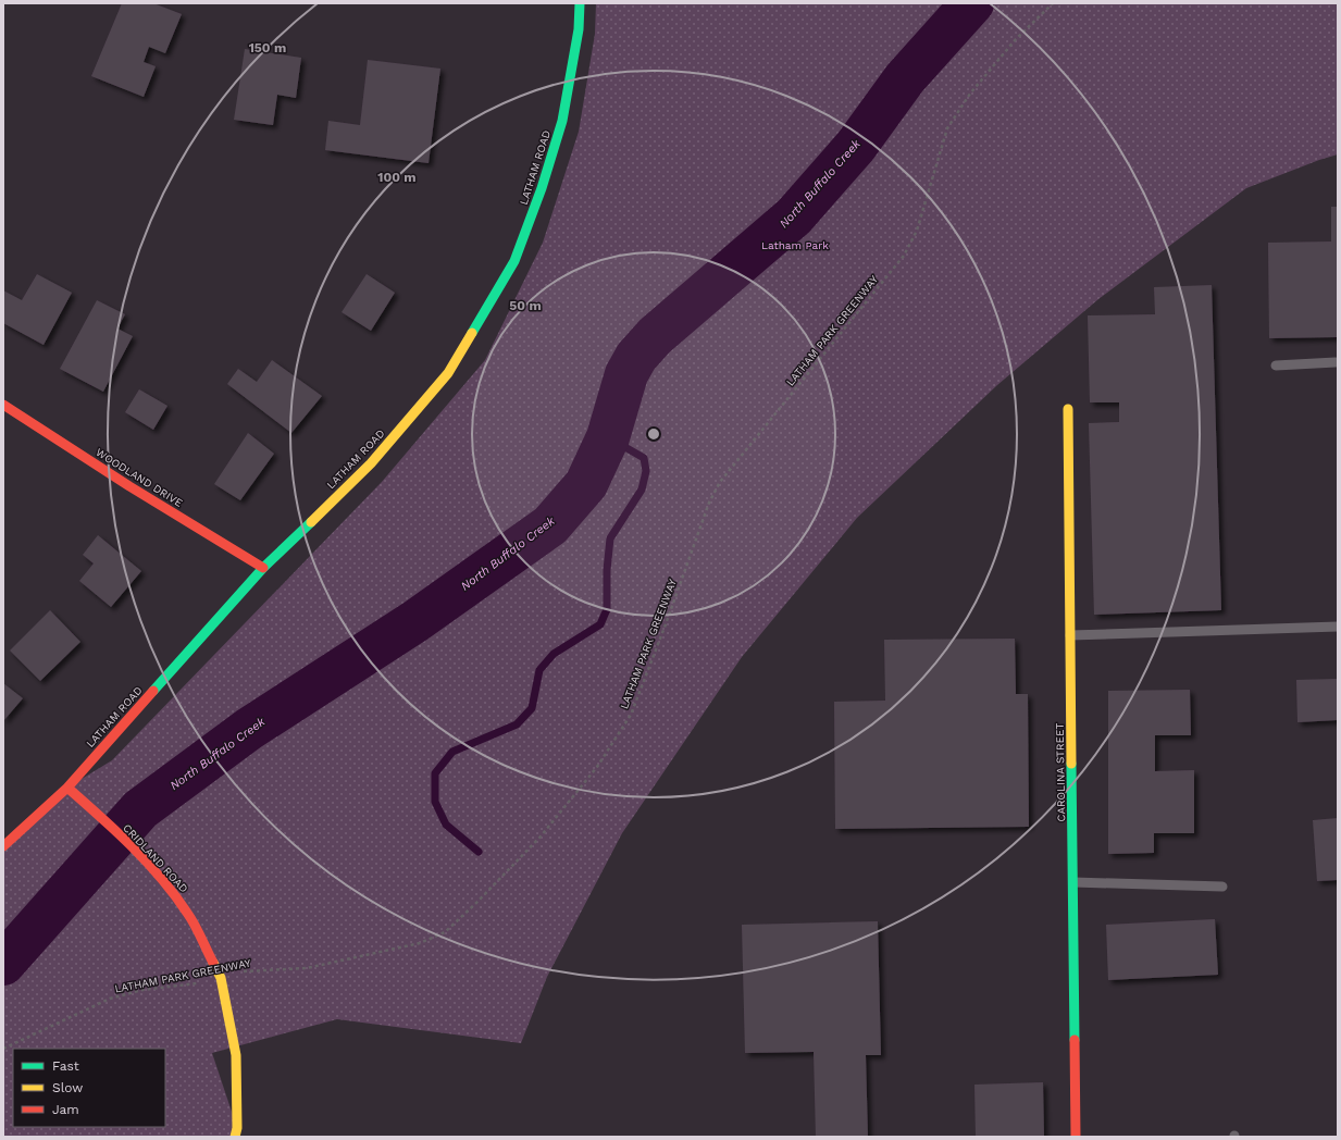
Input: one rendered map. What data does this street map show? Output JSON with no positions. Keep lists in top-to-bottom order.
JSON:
{
  "streets": {
    "street": [
      "LATHAM ROAD",
      "WOODLAND DRIVE",
      "CAROLINA STREET",
      "CRIDLAND ROAD"
    ],
    "path": ["LATHAM PARK GREENWAY"]
  },
  "crossings": [
    ["LATHAM ROAD", "WOODLAND DRIVE"],
    ["LATHAM ROAD", "CRIDLAND ROAD"],
    ["LATHAM PARK GREENWAY", "CRIDLAND ROAD"]
  ],
  "water": ["North Buffalo Creek"],
  "parks": ["Latham Park"],
  "legend": ["Fast", "Slow", "Jam"],
  "rings": ["150 m", "100 m", "50 m"]
}
